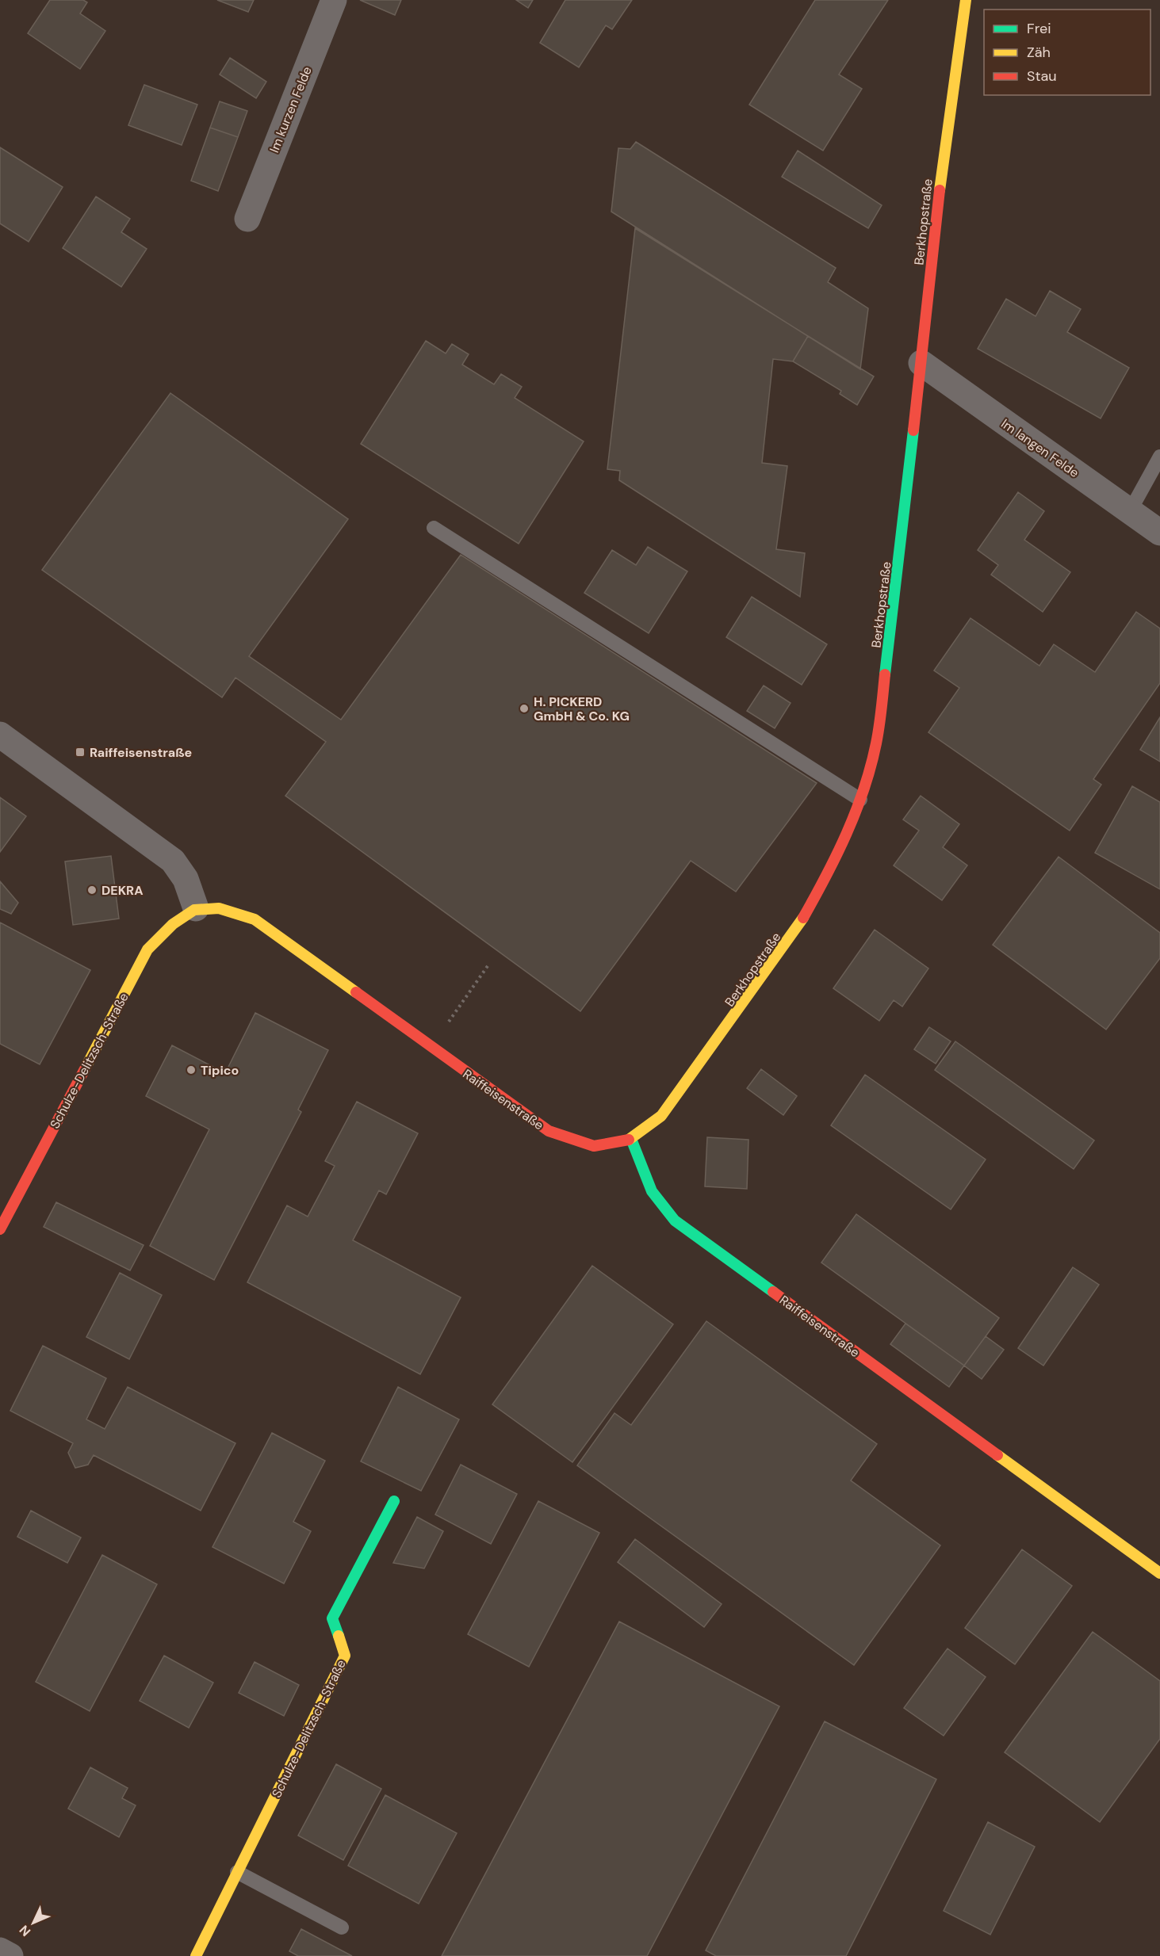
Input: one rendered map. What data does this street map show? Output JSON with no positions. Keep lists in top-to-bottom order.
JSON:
{
  "streets": {
    "main road": ["Berkhopstraße", "Schulze-Delitzsch-Straße", "Raiffeisenstraße"],
    "street": ["Im kurzen Felde", "Im langen Felde"]
  },
  "crossings": [
    ["Berkhopstraße", "Im langen Felde"],
    ["Berkhopstraße", "Raiffeisenstraße"],
    ["Schulze-Delitzsch-Straße", "Raiffeisenstraße"]
  ],
  "places": {
    "other": ["H. PICKERD GmbH & Co. KG", "DEKRA", "Tipico"],
    "transit": ["Raiffeisenstraße"]
  },
  "legend": ["Frei", "Zäh", "Stau"],
  "north": "bottom left"
}
